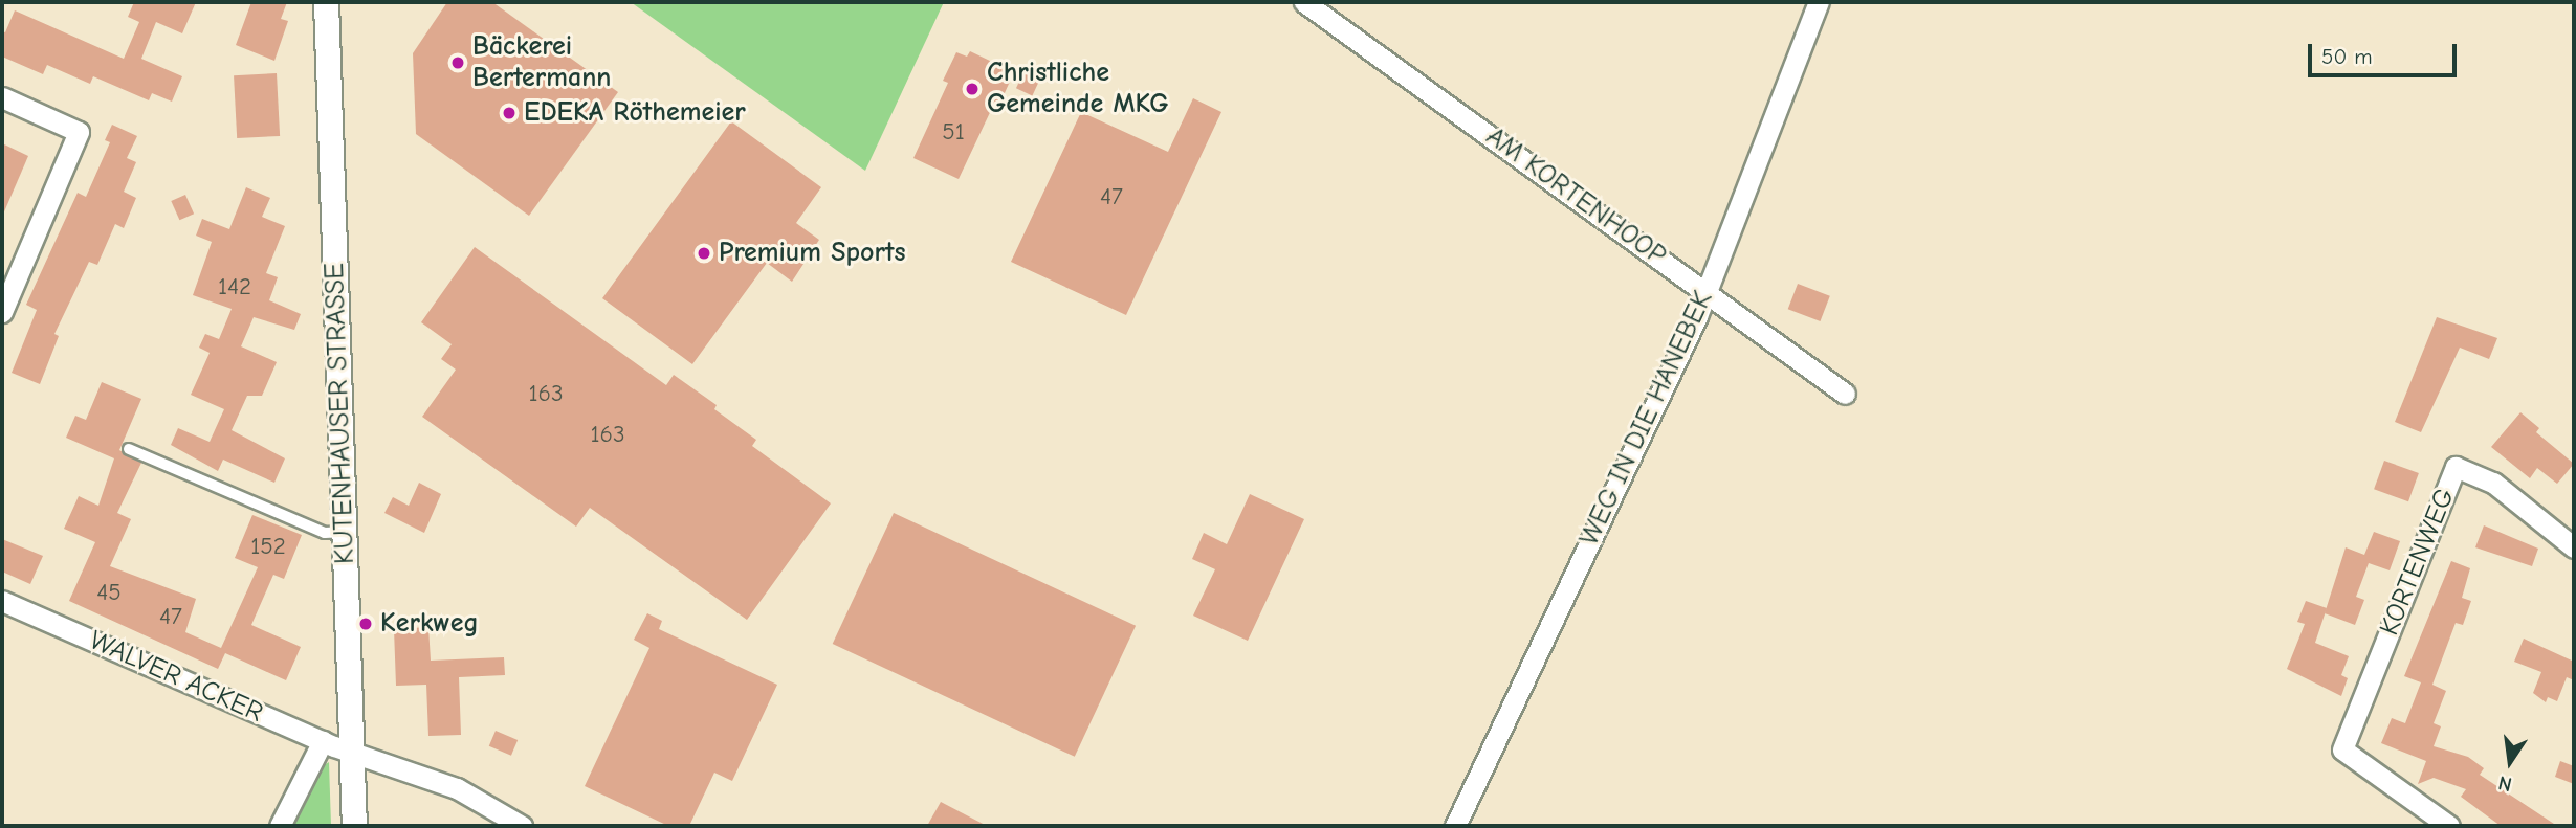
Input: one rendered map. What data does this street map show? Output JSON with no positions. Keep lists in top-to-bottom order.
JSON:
{
  "streets": {
    "street": [
      "AM KORTENHOOP",
      "KUTENHAUSER STRASSE",
      "WEG IN DIE HANEBEK",
      "KORTENWEG",
      "WALVER ACKER"
    ]
  },
  "crossings": [
    ["AM KORTENHOOP", "WEG IN DIE HANEBEK"],
    ["KUTENHAUSER STRASSE", "WALVER ACKER"]
  ],
  "places": [
    "Bäckerei Bertermann",
    "Christliche Gemeinde MKG",
    "EDEKA Röthemeier",
    "Premium Sports",
    "Kerkweg"
  ],
  "house_numbers": [
    "51",
    "47",
    "142",
    "163",
    "163",
    "152",
    "45",
    "47"
  ],
  "scale_bar": "50 m",
  "north": "bottom"
}
